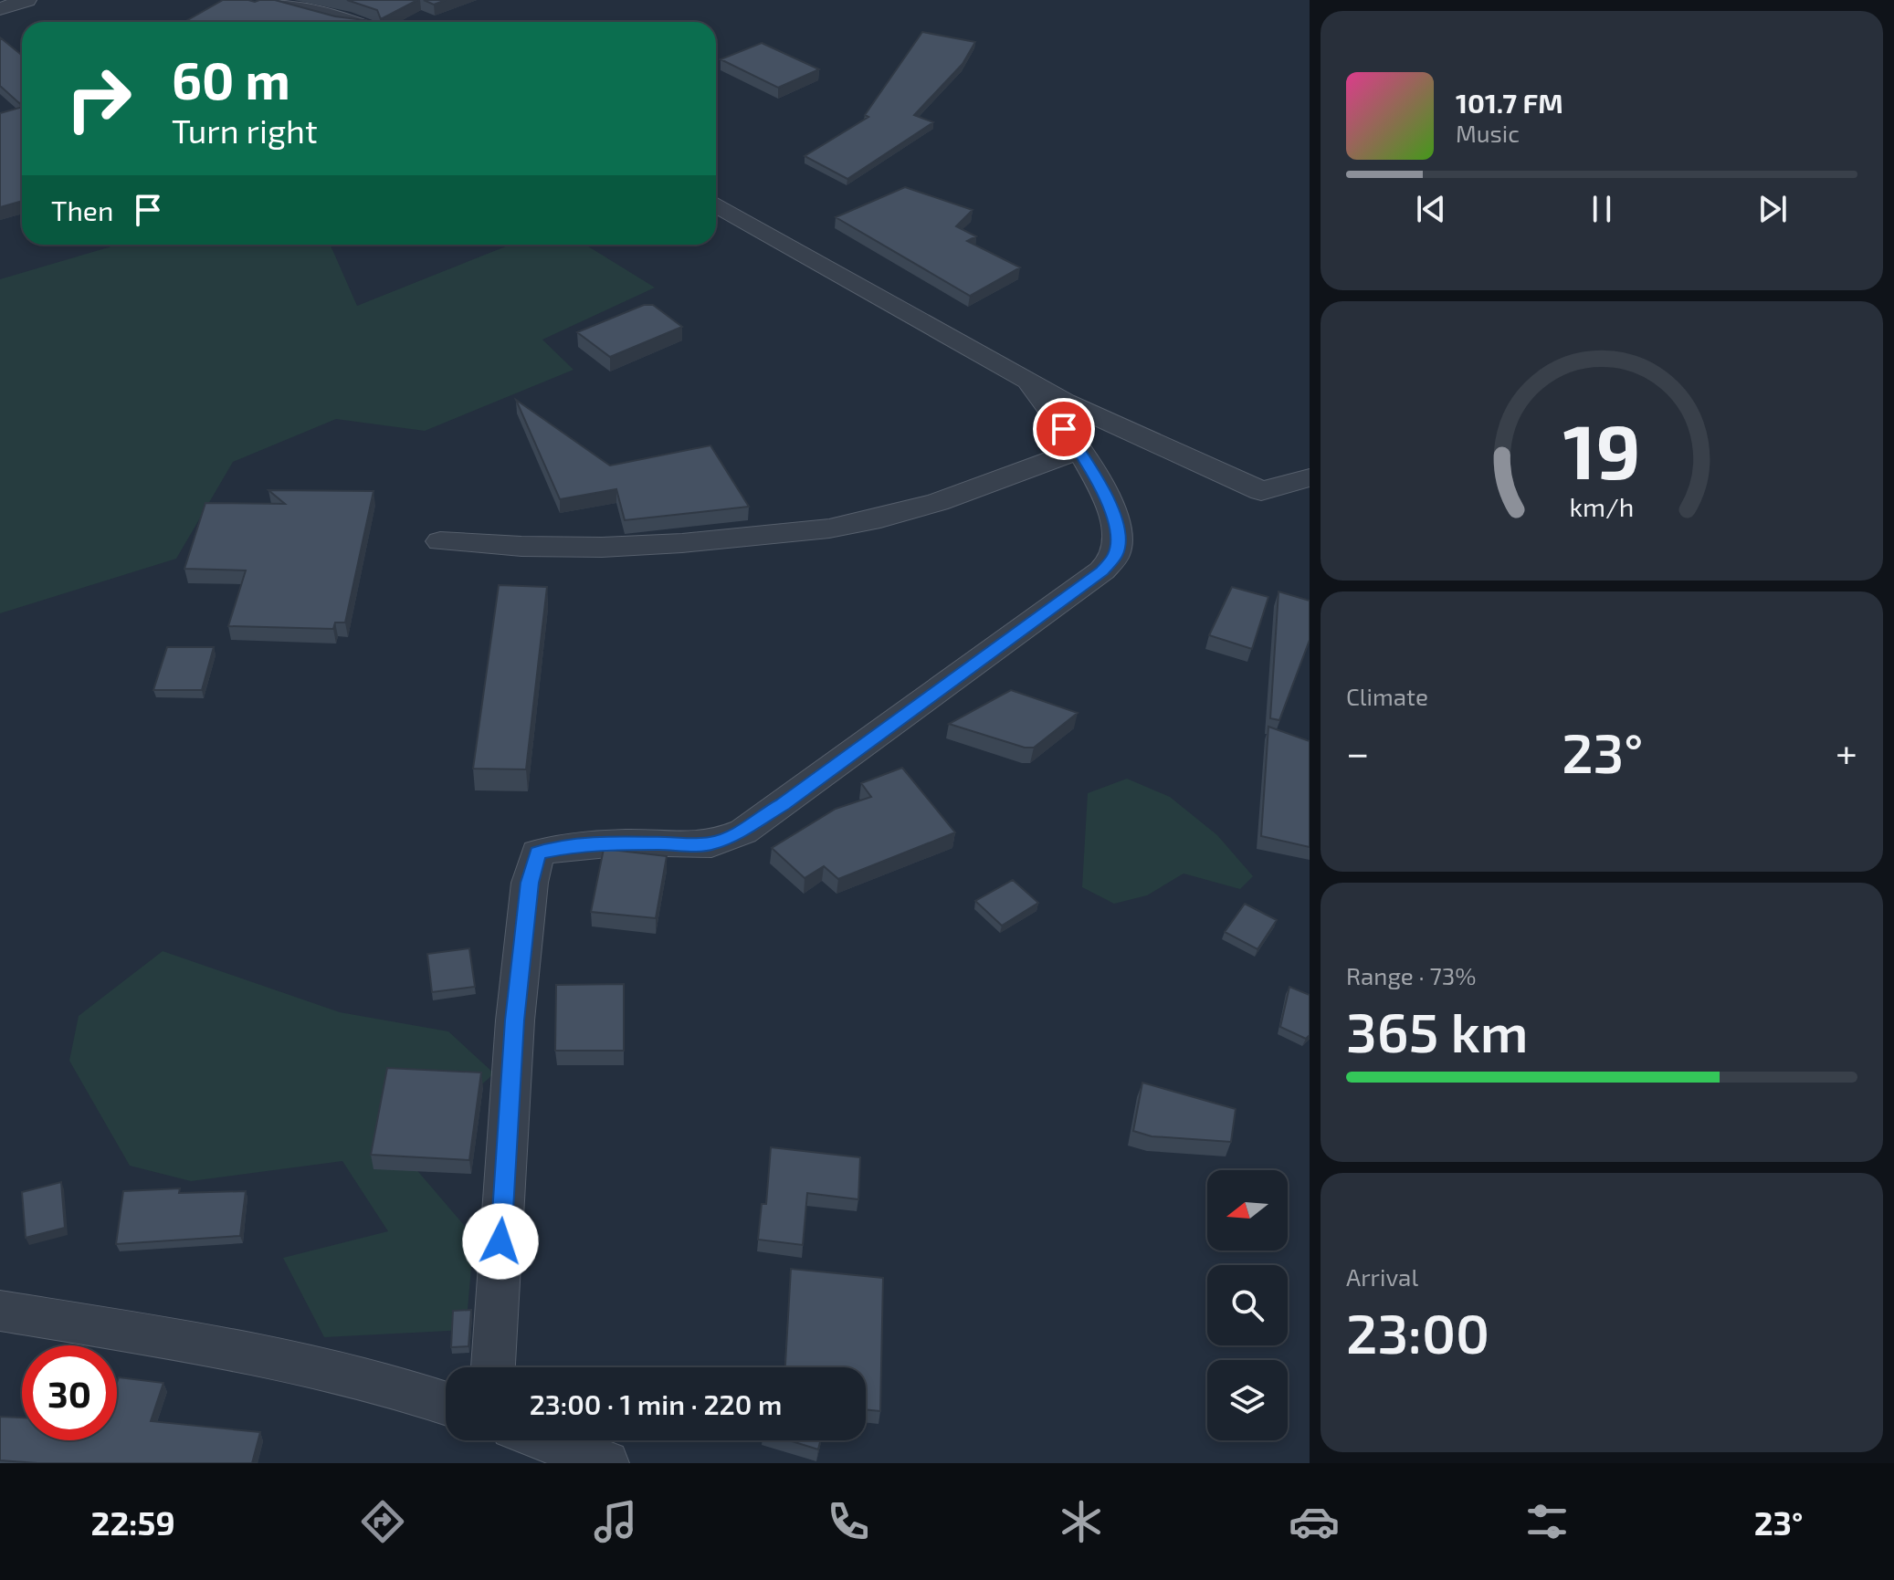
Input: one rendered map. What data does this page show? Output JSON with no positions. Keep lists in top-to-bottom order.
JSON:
{
  "north": "left",
  "page": {
    "turn": ["60 m", "Turn right"],
    "song": ["101.7 FM", "Music"],
    "then": "Then",
    "tile": [
      "Climate",
      ["Range · 73%", "365 km"],
      ["Arrival", "23:00"]
    ],
    "heat": ["−", "23°", "+"],
    "limit": "30",
    "trip": "23:00 · 1 min · 220 m",
    "tabs": ["22:59", "23°"],
    "gauge": ["19", "km/h"]
  }
}
